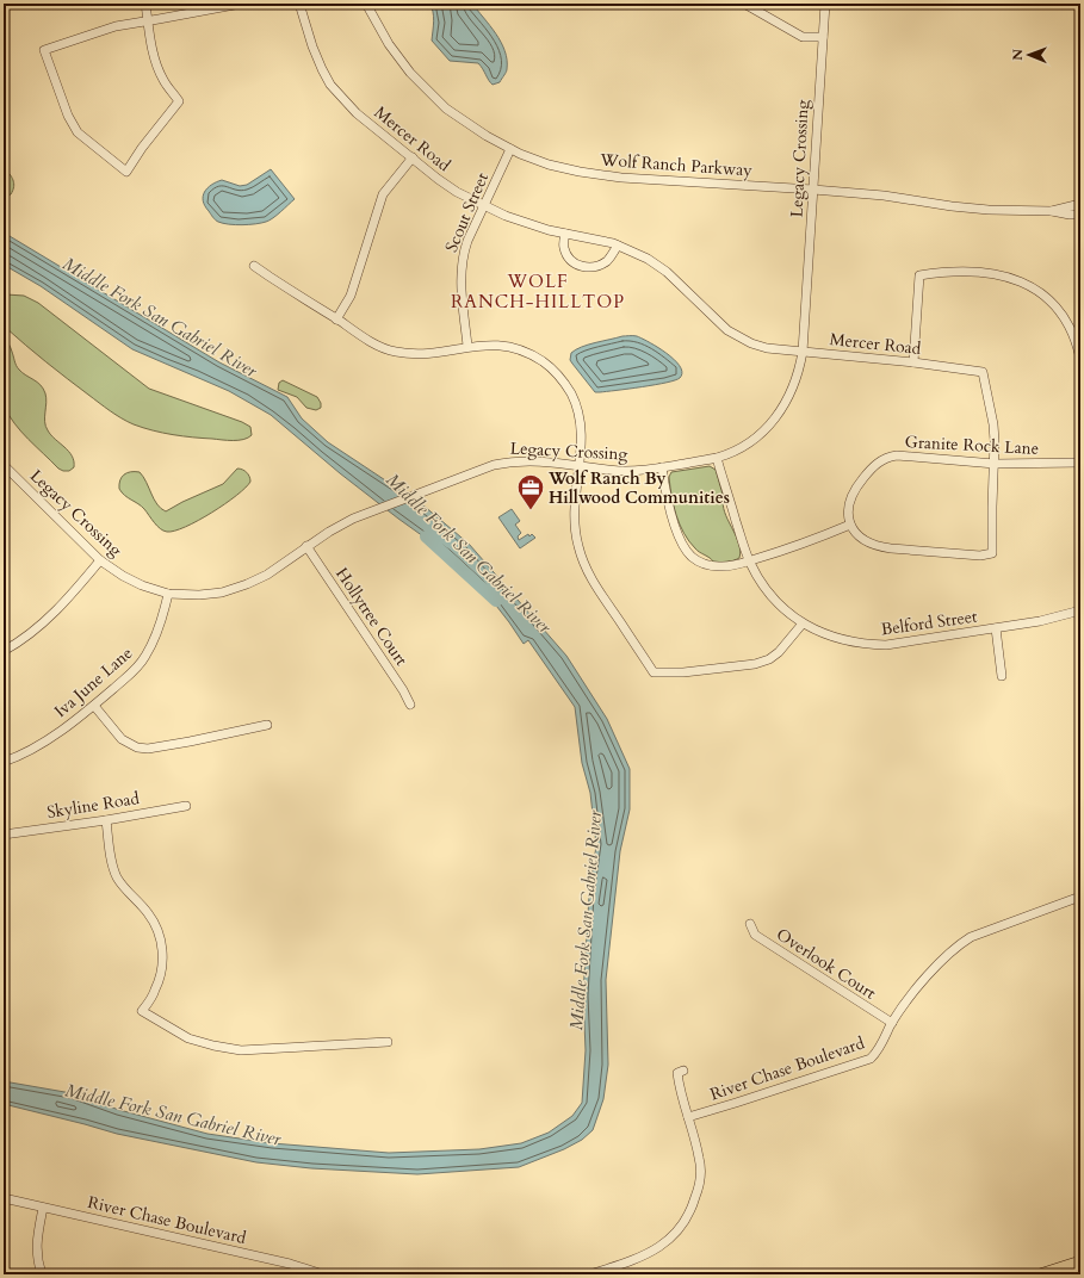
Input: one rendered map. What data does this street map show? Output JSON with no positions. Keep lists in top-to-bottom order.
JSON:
{
  "streets": {
    "street": [
      "Mercer Road",
      "Legacy Crossing",
      "Wolf Ranch Parkway",
      "Scout Street",
      "Granite Rock Lane",
      "Hollytree Court",
      "Belford Street",
      "Iva June Lane",
      "Skyline Road",
      "Overlook Court",
      "River Chase Boulevard"
    ]
  },
  "crossings": [
    ["Mercer Road", "Legacy Crossing"],
    ["Mercer Road", "Scout Street"],
    ["Mercer Road", "Granite Rock Lane"],
    ["Legacy Crossing", "Wolf Ranch Parkway"],
    ["Legacy Crossing", "Hollytree Court"],
    ["Legacy Crossing", "Belford Street"],
    ["Legacy Crossing", "Iva June Lane"],
    ["Wolf Ranch Parkway", "Scout Street"],
    ["Overlook Court", "River Chase Boulevard"]
  ],
  "districts": ["WOLF RANCH-HILLTOP"],
  "water": ["Middle Fork San Gabriel River"],
  "places": {
    "office": ["Wolf Ranch By Hillwood Communities"]
  },
  "north": "left"
}
